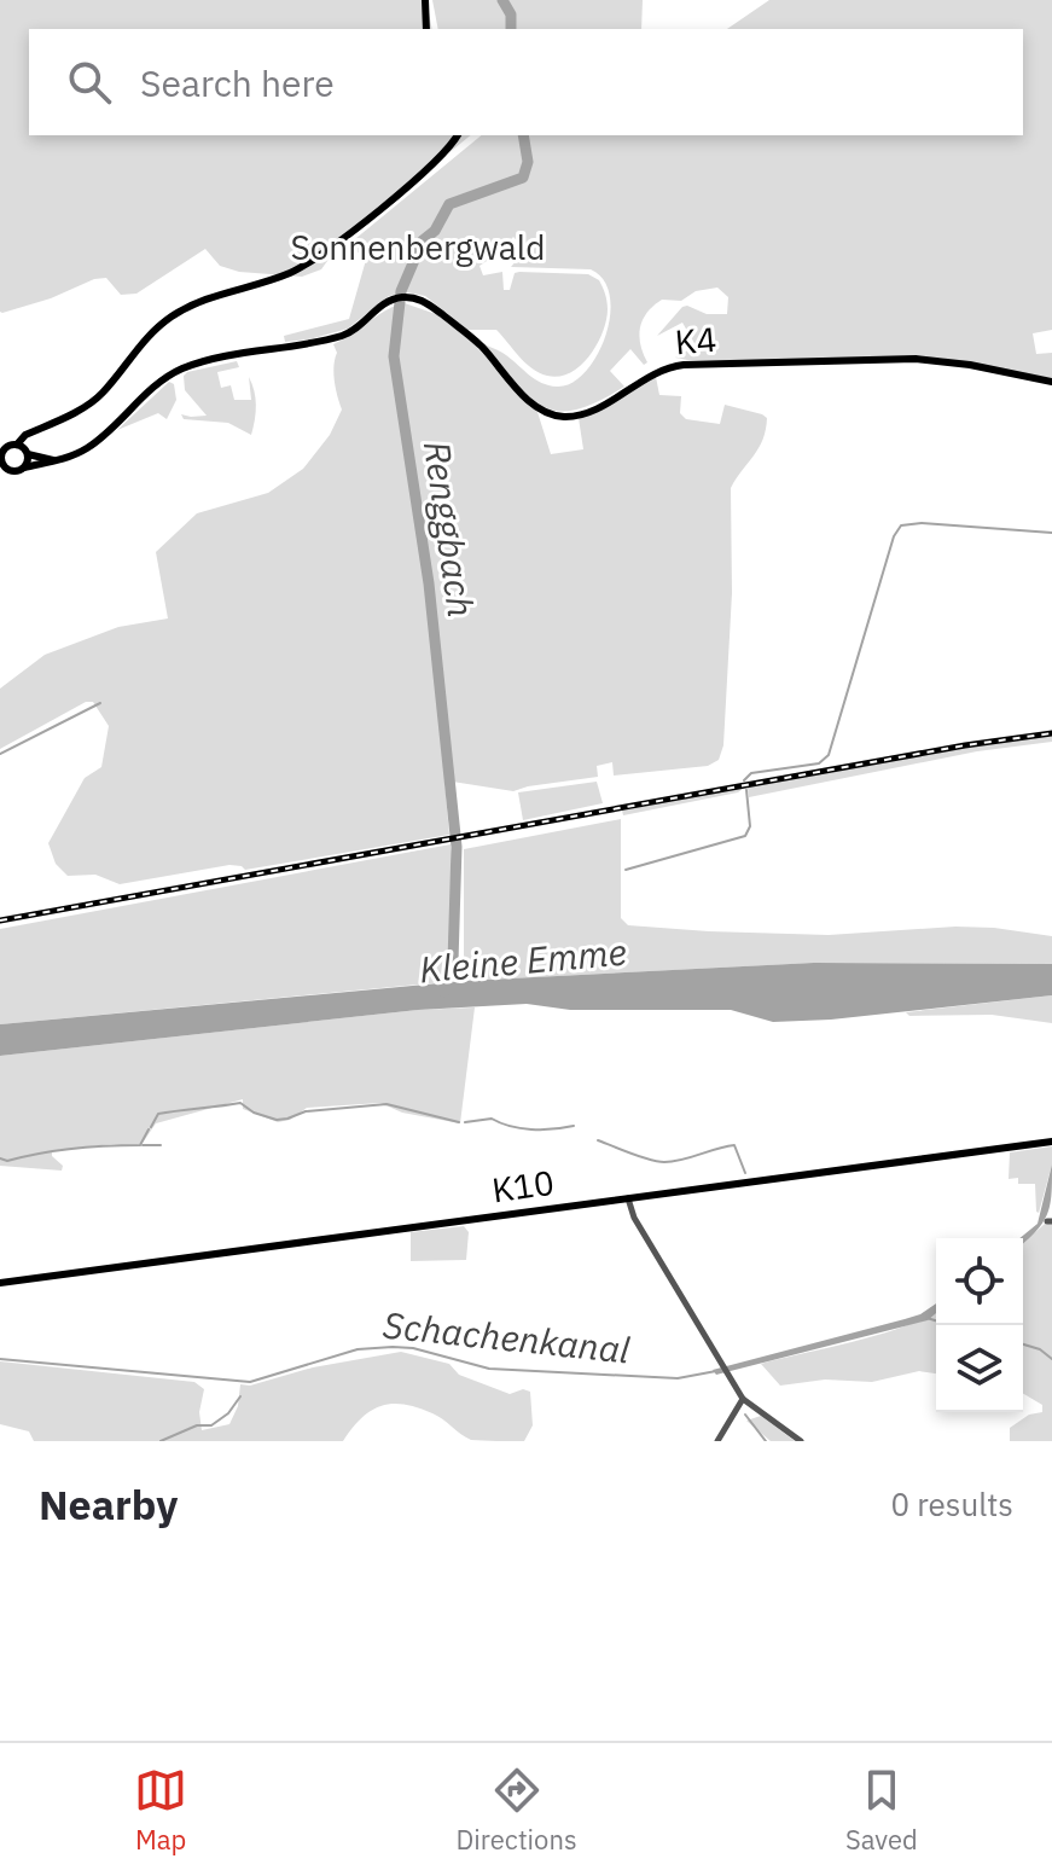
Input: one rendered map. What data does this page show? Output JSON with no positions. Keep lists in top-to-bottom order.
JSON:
{
  "streets": {
    "main road": ["K4", "K10"]
  },
  "water": ["Renggbach", "Kleine Emme", "Schachenkanal"],
  "parks": ["Sonnenbergwald"],
  "page": {
    "search": "Search here",
    "heading": ["Nearby", "0 results"],
    "nav": ["Map", "Directions", "Saved"]
  }
}
